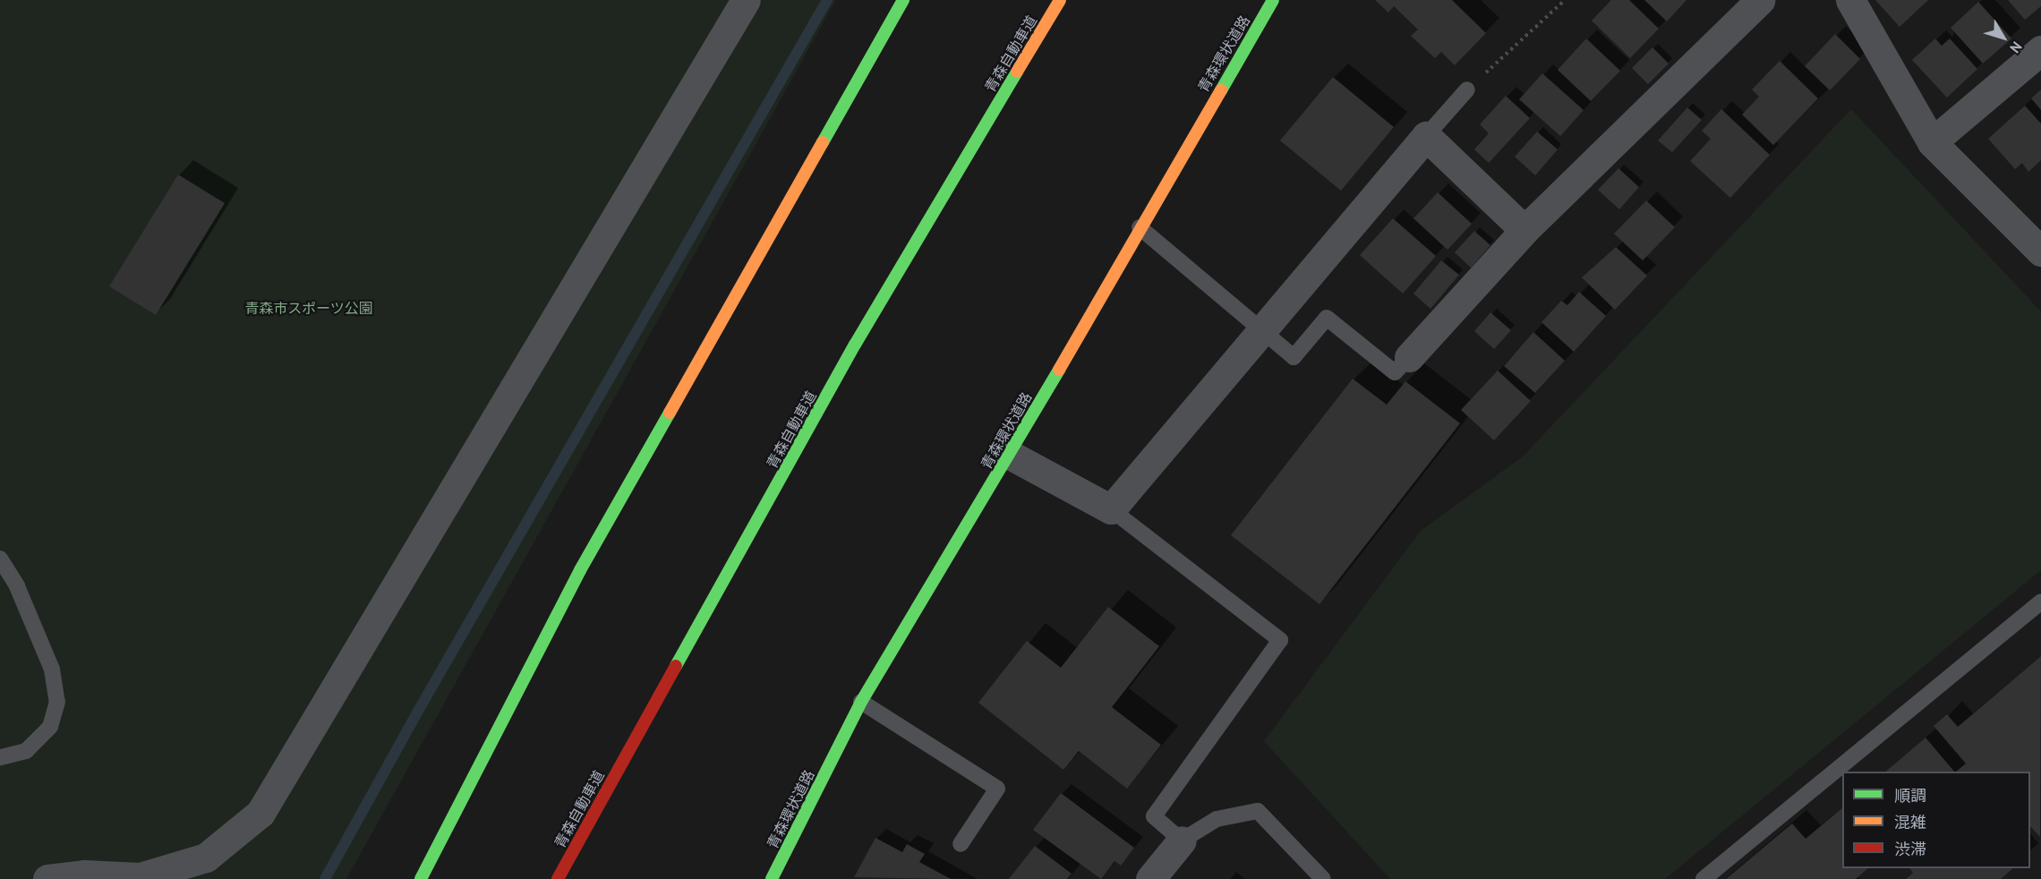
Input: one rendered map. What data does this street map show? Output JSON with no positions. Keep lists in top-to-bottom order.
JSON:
{
  "streets": {
    "highway": ["青森自動車道", "青森環状道路"]
  },
  "parks": ["青森市スポーツ公園"],
  "legend": ["順調", "混雑", "渋滞"],
  "north": "bottom right"
}
